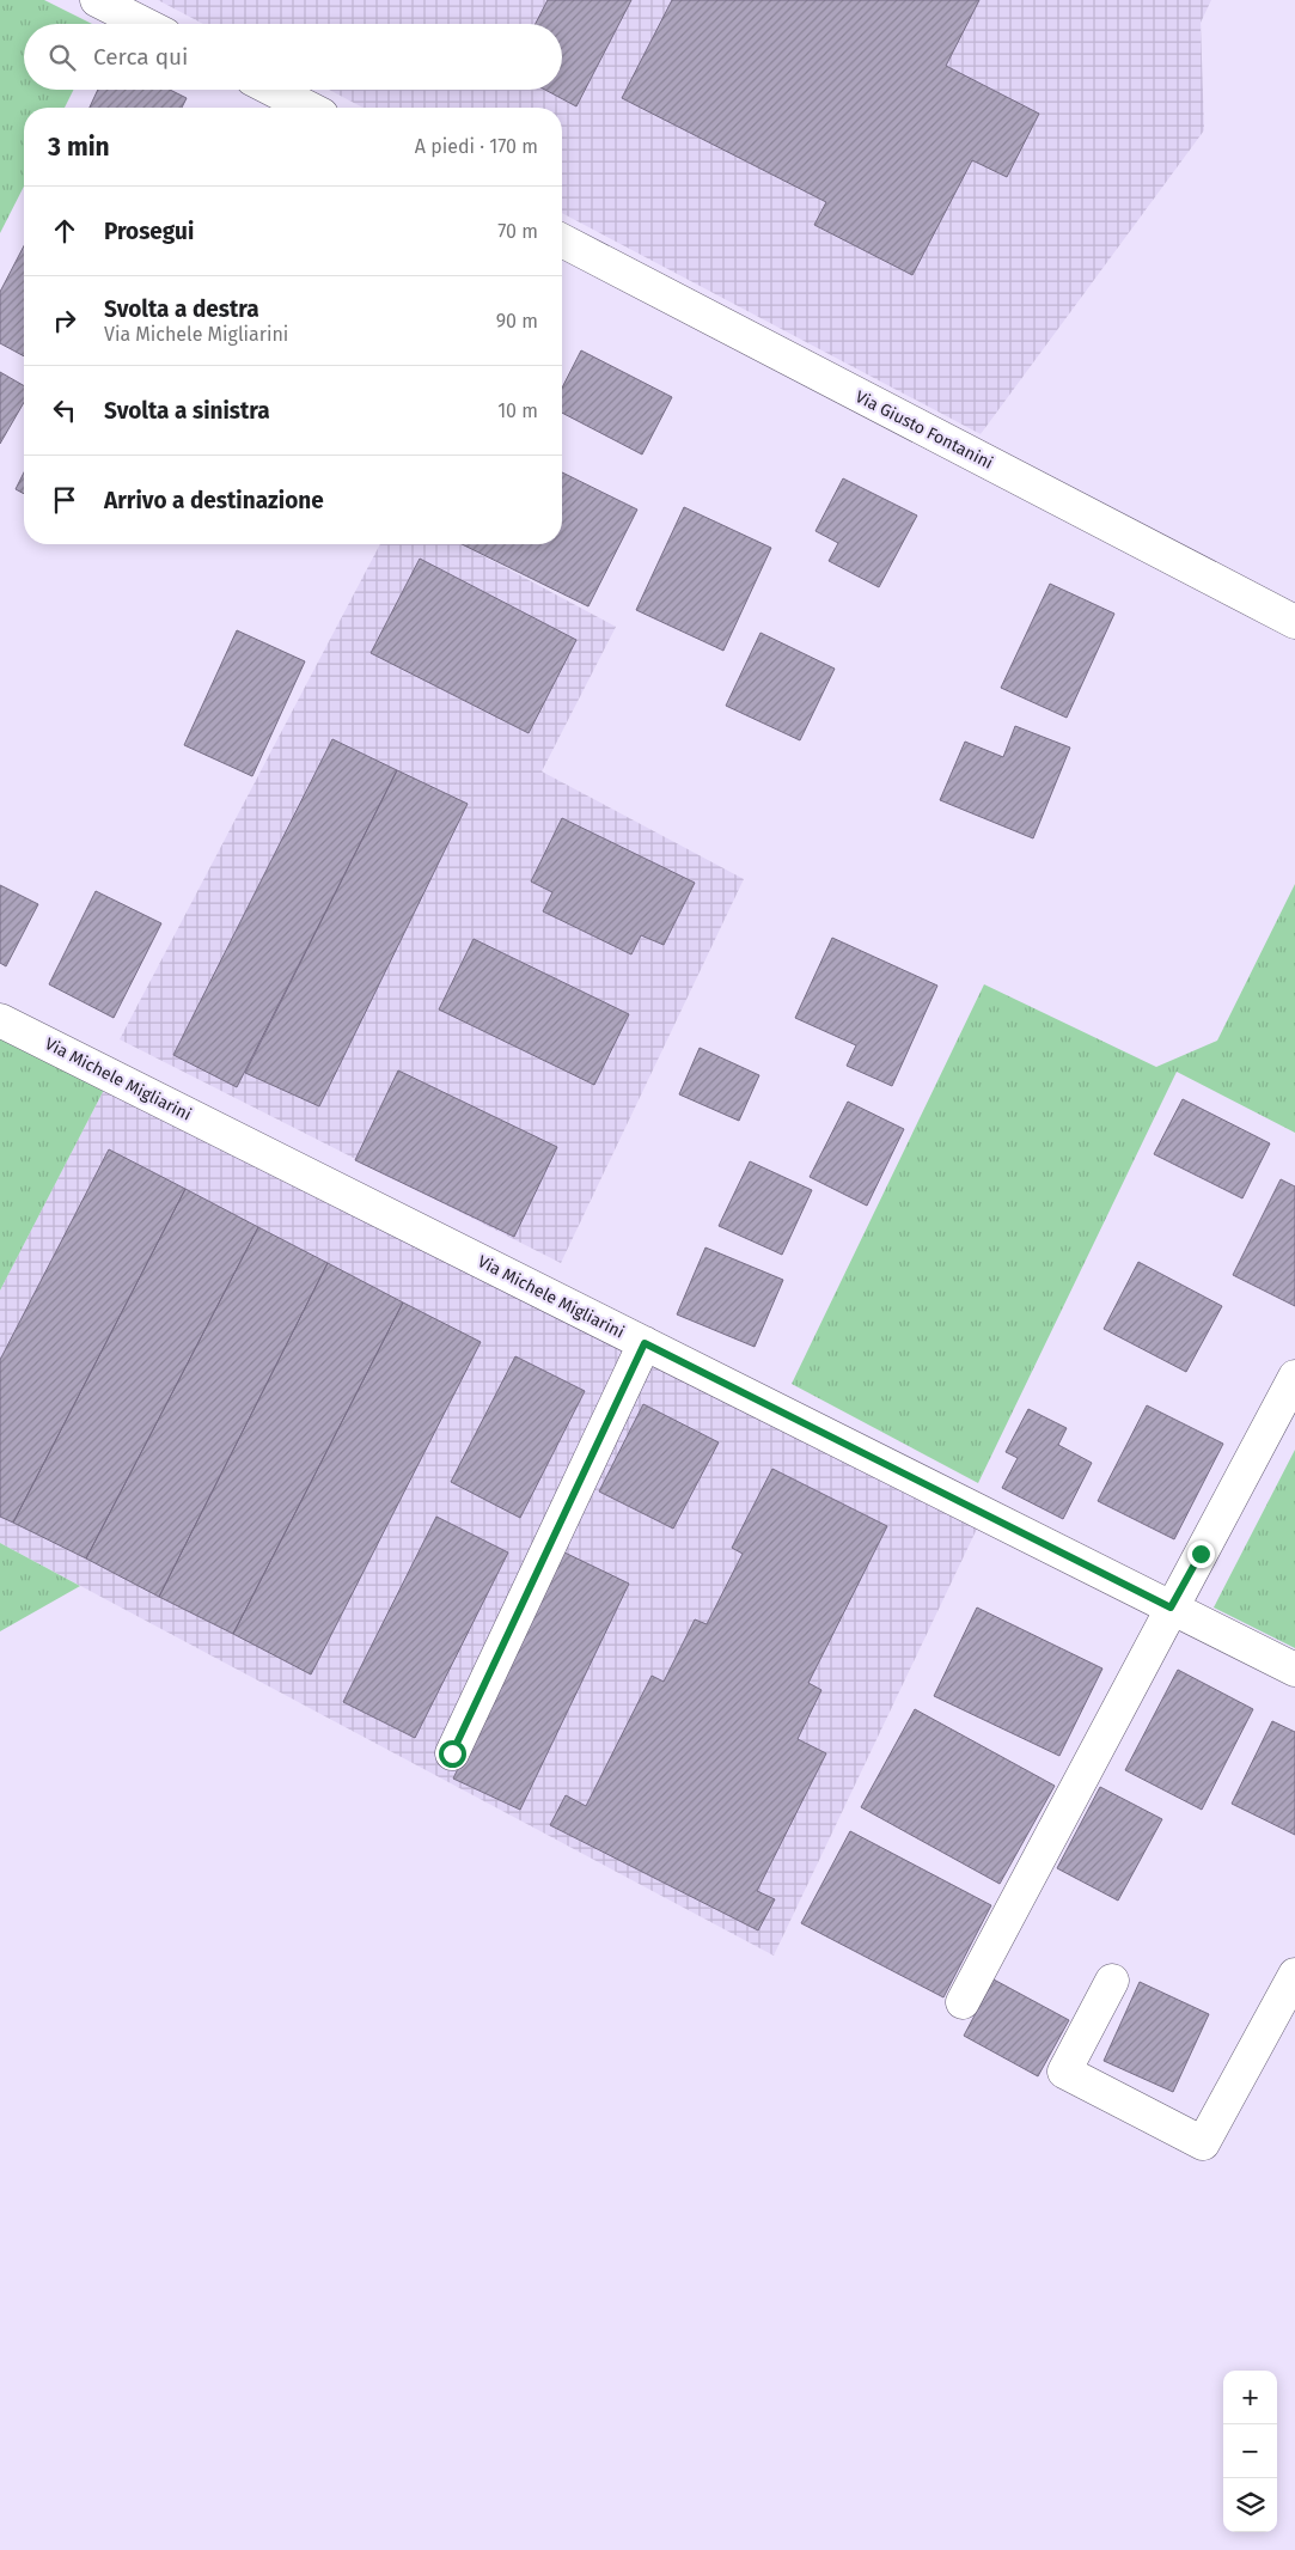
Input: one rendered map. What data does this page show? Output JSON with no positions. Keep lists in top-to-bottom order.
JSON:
{
  "streets": {
    "street": ["Via Giusto Fontanini", "Via Michele Migliarini"]
  },
  "page": {
    "search": "Cerca qui",
    "heading": ["3 min", "A piedi · 170 m"],
    "list": [
      ["Prosegui", "70 m"],
      ["Svolta a destra", "Via Michele Migliarini", "90 m"],
      ["Svolta a sinistra", "10 m"],
      "Arrivo a destinazione"
    ],
    "map_buttons": ["+", "−"]
  }
}
